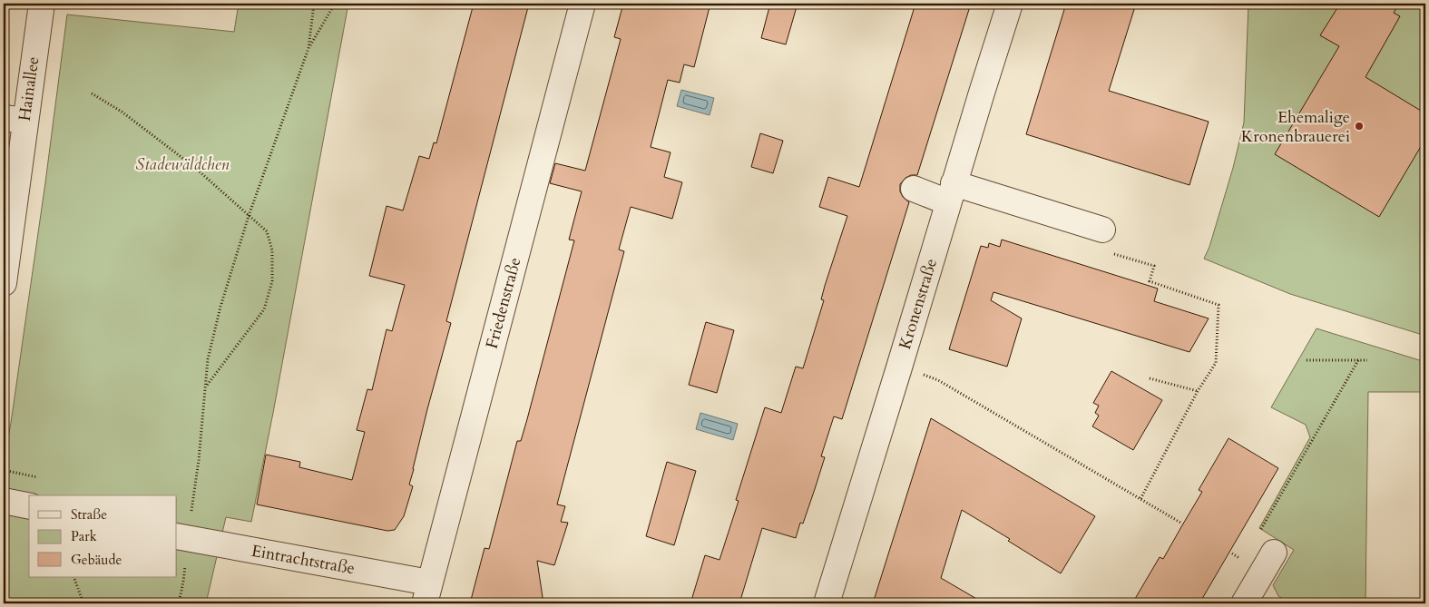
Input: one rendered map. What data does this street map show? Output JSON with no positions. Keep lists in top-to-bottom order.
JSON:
{
  "streets": {
    "street": [
      "Hainallee",
      "Friedenstraße",
      "Kronenstraße",
      "Eintrachtstraße"
    ]
  },
  "crossings": [
    ["Friedenstraße", "Eintrachtstraße"]
  ],
  "parks": ["Stadewäldchen"],
  "places": ["Ehemalige Kronenbrauerei"],
  "legend": ["Straße", "Park", "Gebäude"]
}
